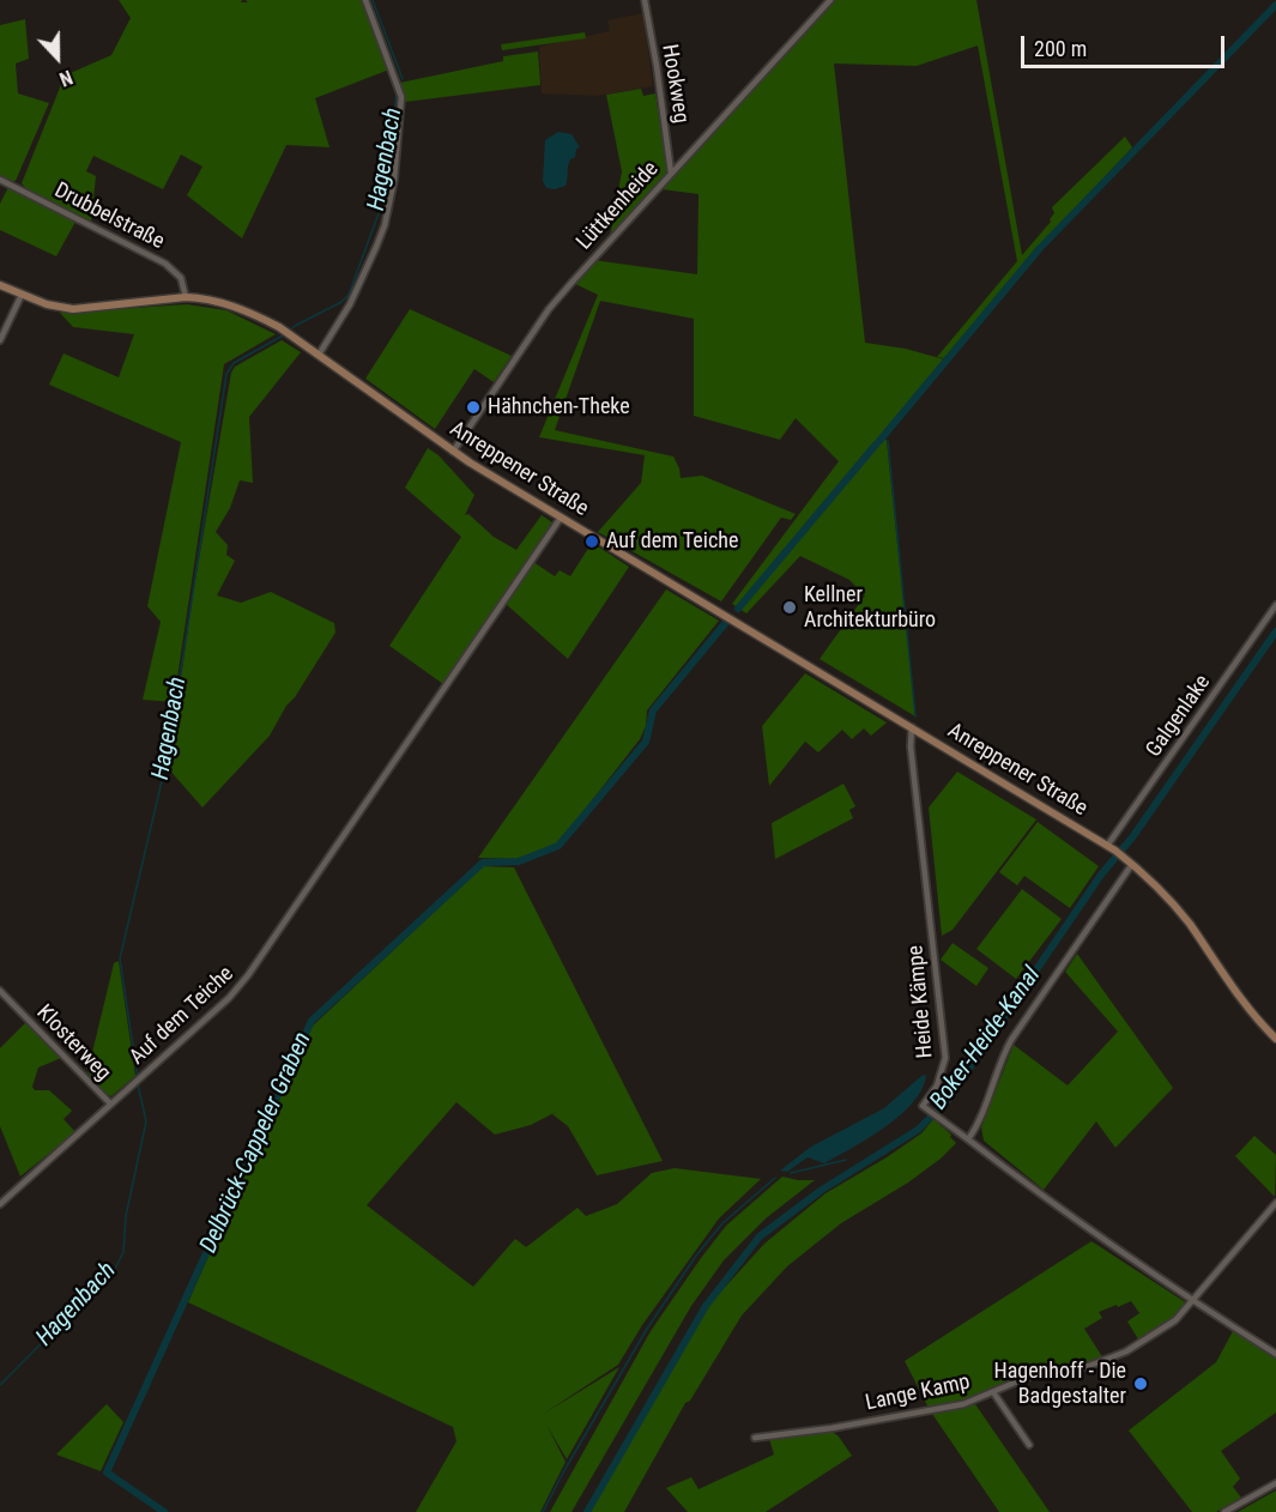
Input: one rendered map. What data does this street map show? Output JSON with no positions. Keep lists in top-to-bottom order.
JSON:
{
  "streets": {
    "street": [
      "Hookweg",
      "Lüttkenheide",
      "Drubbelstraße",
      "Anreppener Straße",
      "Galgenlake",
      "Heide Kämpe",
      "Auf dem Teiche",
      "Klosterweg",
      "Lange Kamp"
    ]
  },
  "crossings": [
    ["Hookweg", "Lüttkenheide"],
    ["Lüttkenheide", "Anreppener Straße"],
    ["Drubbelstraße", "Anreppener Straße"],
    ["Anreppener Straße", "Galgenlake"],
    ["Anreppener Straße", "Heide Kämpe"],
    ["Anreppener Straße", "Auf dem Teiche"],
    ["Auf dem Teiche", "Klosterweg"]
  ],
  "water": ["Hagenbach", "Boker-Heide-Kanal", "Delbrück-Cappeler Graben"],
  "places": [
    "Hähnchen-Theke",
    "Auf dem Teiche",
    "Kellner Architekturbüro",
    "Hagenhoff - Die Badgestalter"
  ],
  "scale_bar": "200 m",
  "north": "bottom"
}
